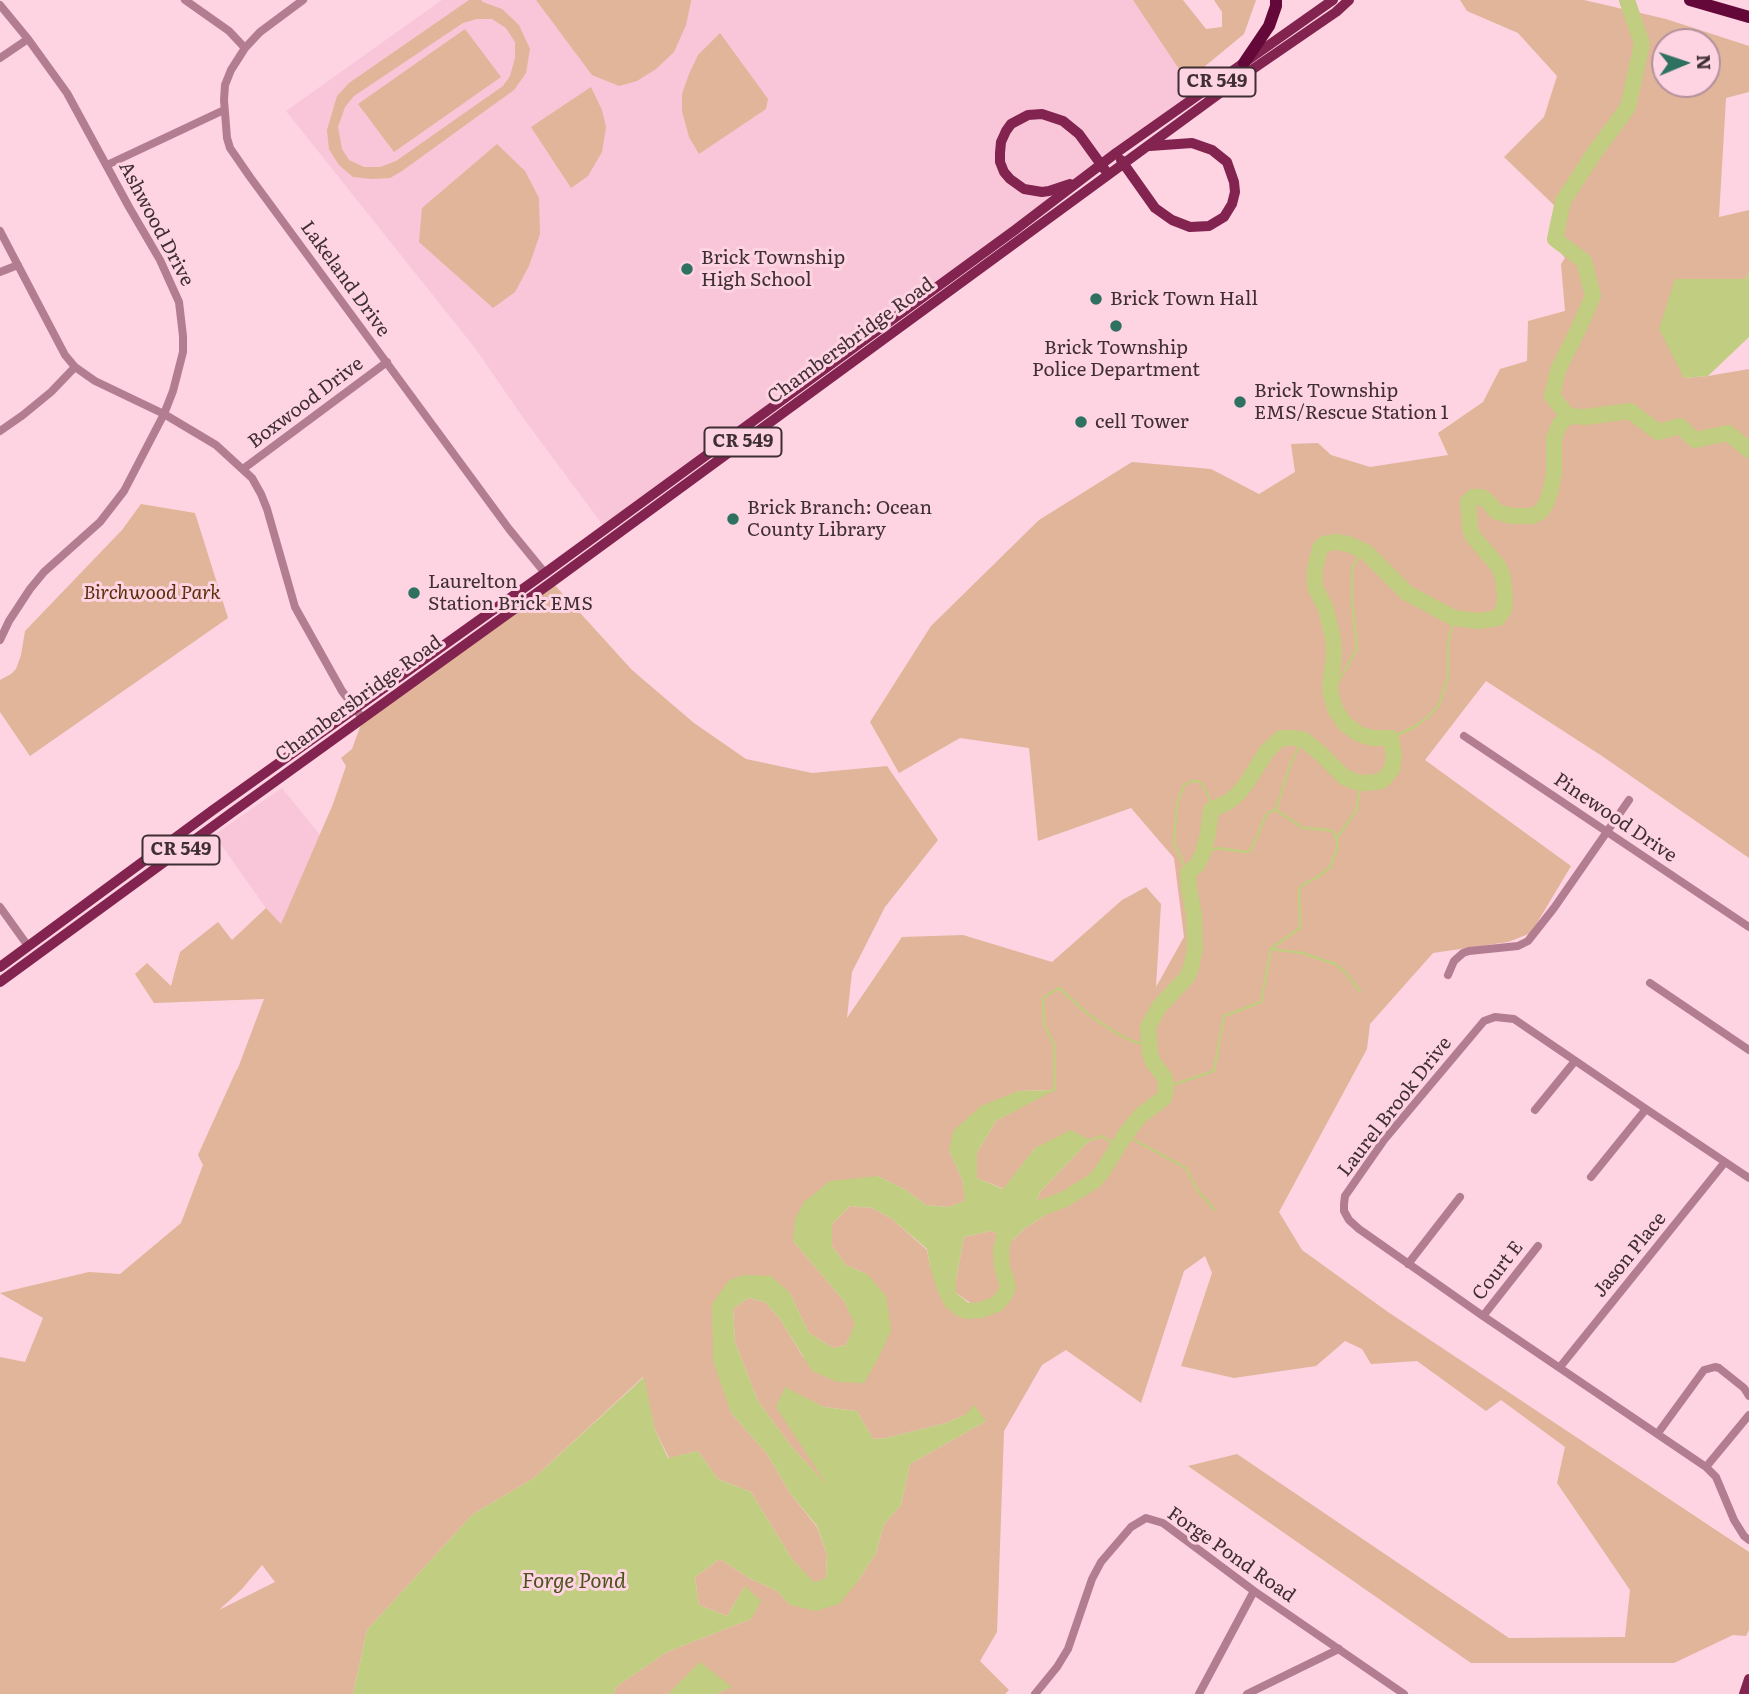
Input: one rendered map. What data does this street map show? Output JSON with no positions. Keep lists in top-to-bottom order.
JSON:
{
  "streets": {
    "main road": ["CR 549", "Chambersbridge Road"],
    "street": [
      "Ashwood Drive",
      "Lakeland Drive",
      "Boxwood Drive",
      "Pinewood Drive",
      "Laurel Brook Drive",
      "Jason Place",
      "Court E",
      "Forge Pond Road"
    ]
  },
  "crossings": [
    ["Lakeland Drive", "Chambersbridge Road"],
    ["Lakeland Drive", "Boxwood Drive"],
    ["Laurel Brook Drive", "Jason Place"],
    ["Laurel Brook Drive", "Court E"]
  ],
  "water": ["Forge Pond"],
  "parks": ["Birchwood Park"],
  "places": [
    "Brick Township High School",
    "Brick Town Hall",
    "Brick Township Police Department",
    "Brick Township EMS/Rescue Station 1",
    "cell Tower",
    "Brick Branch: Ocean County Library",
    "Laurelton Station Brick EMS"
  ],
  "north": "right"
}
